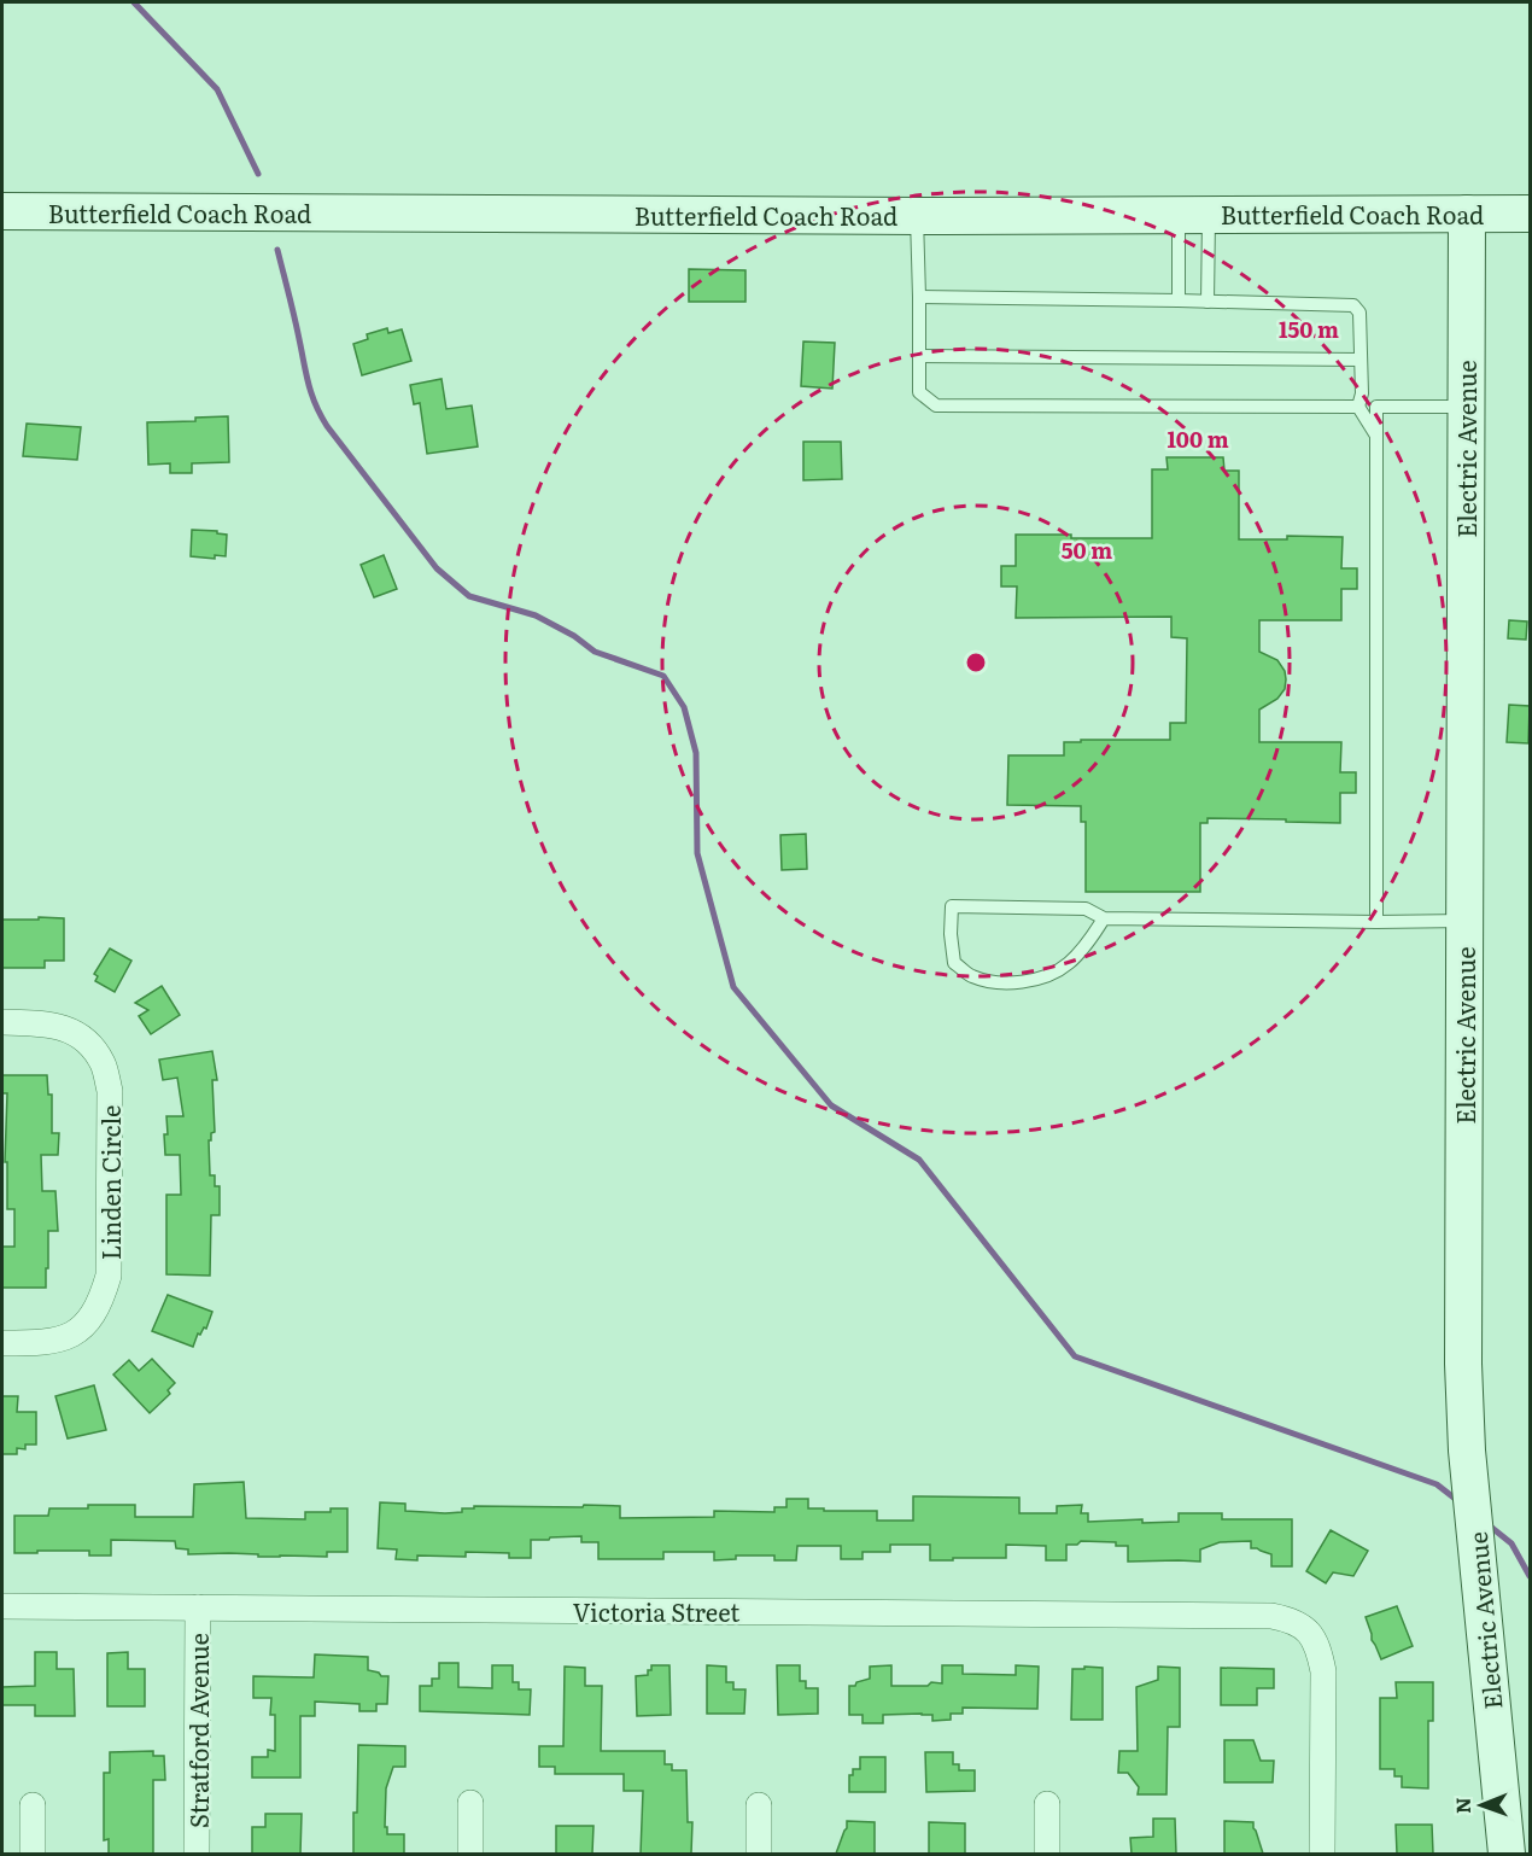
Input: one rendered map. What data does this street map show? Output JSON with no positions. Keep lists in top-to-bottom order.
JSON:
{
  "streets": {
    "street": [
      "Butterfield Coach Road",
      "Electric Avenue",
      "Linden Circle",
      "Victoria Street",
      "Stratford Avenue"
    ]
  },
  "crossings": [
    ["Butterfield Coach Road", "Electric Avenue"],
    ["Victoria Street", "Stratford Avenue"]
  ],
  "north": "left",
  "rings": ["150 m", "100 m", "50 m"]
}
